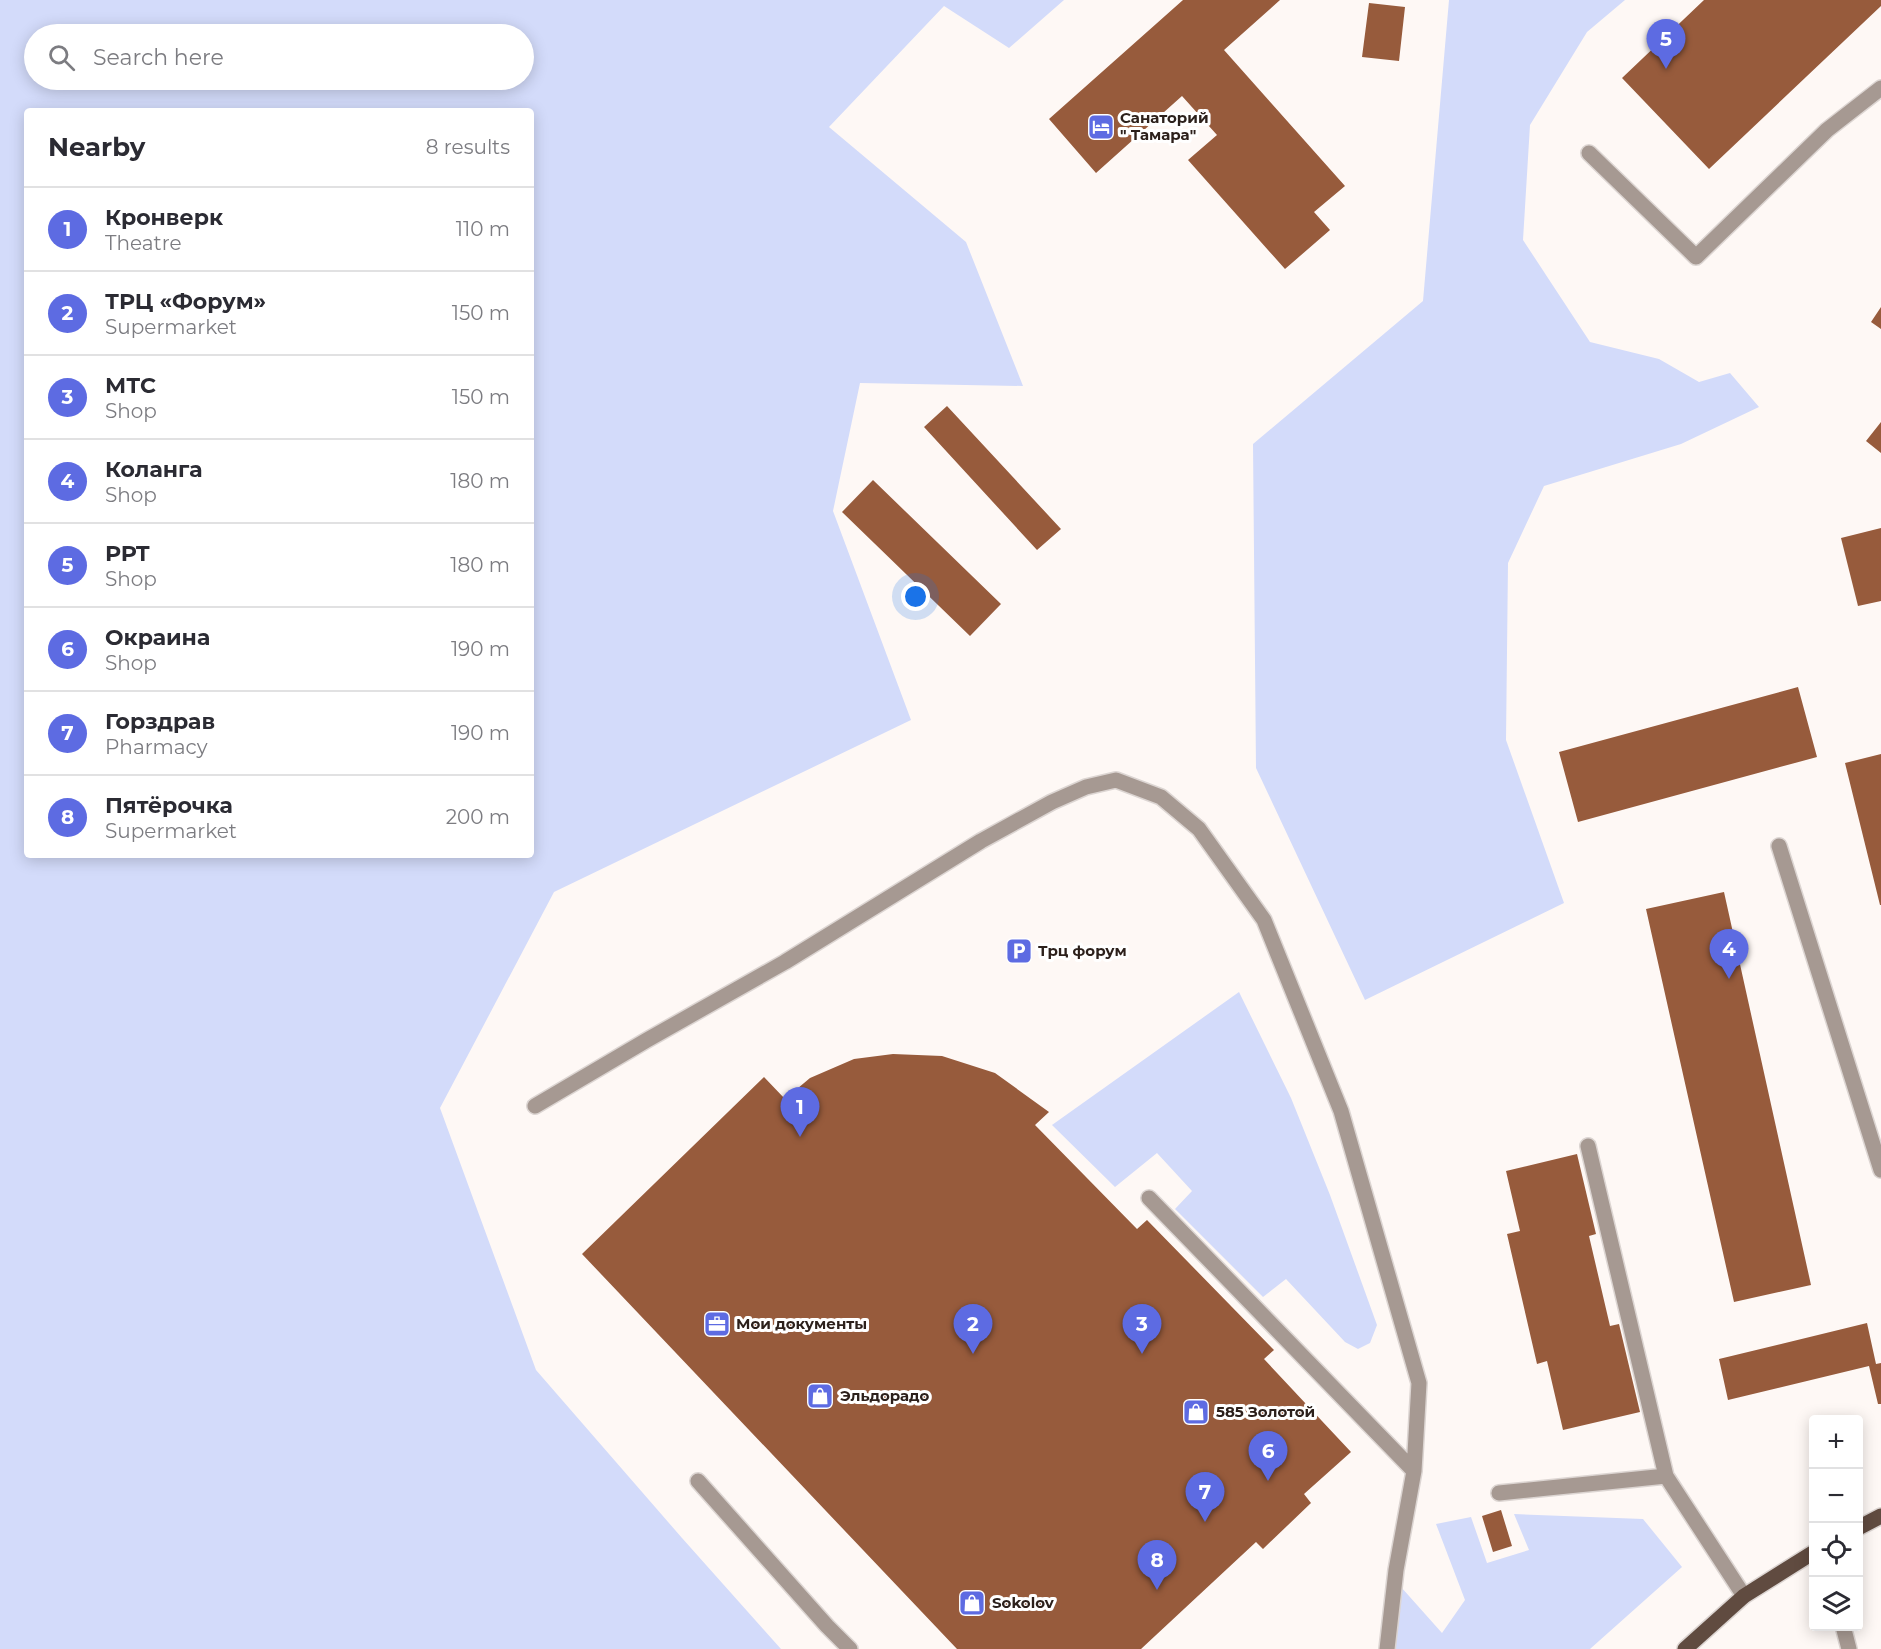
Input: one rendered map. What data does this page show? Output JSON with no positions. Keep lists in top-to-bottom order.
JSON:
{
  "places": {
    "hotel": ["Санаторий \" Тамара\""],
    "parking": ["Трц форум"],
    "office": ["Мои документы"],
    "shop": ["Эльдорадо", "585 Золотой", "Sokolov"]
  },
  "page": {
    "pins": [
      "5",
      "4",
      "1",
      "2",
      "3",
      "6",
      "7",
      "8"
    ],
    "search": "Search here",
    "heading": ["Nearby", "8 results"],
    "list": [
      {
        "mark": "1",
        "name": "Кронверк",
        "note": "Theatre",
        "value": "110 m"
      },
      {
        "mark": "2",
        "name": "ТРЦ «Форум»",
        "note": "Supermarket",
        "value": "150 m"
      },
      {
        "mark": "3",
        "name": "МТС",
        "note": "Shop",
        "value": "150 m"
      },
      {
        "mark": "4",
        "name": "Коланга",
        "note": "Shop",
        "value": "180 m"
      },
      {
        "mark": "5",
        "name": "РРТ",
        "note": "Shop",
        "value": "180 m"
      },
      {
        "mark": "6",
        "name": "Окраина",
        "note": "Shop",
        "value": "190 m"
      },
      {
        "mark": "7",
        "name": "Горздрав",
        "note": "Pharmacy",
        "value": "190 m"
      },
      {
        "mark": "8",
        "name": "Пятёрочка",
        "note": "Supermarket",
        "value": "200 m"
      }
    ],
    "map_buttons": ["+", "−"]
  }
}
